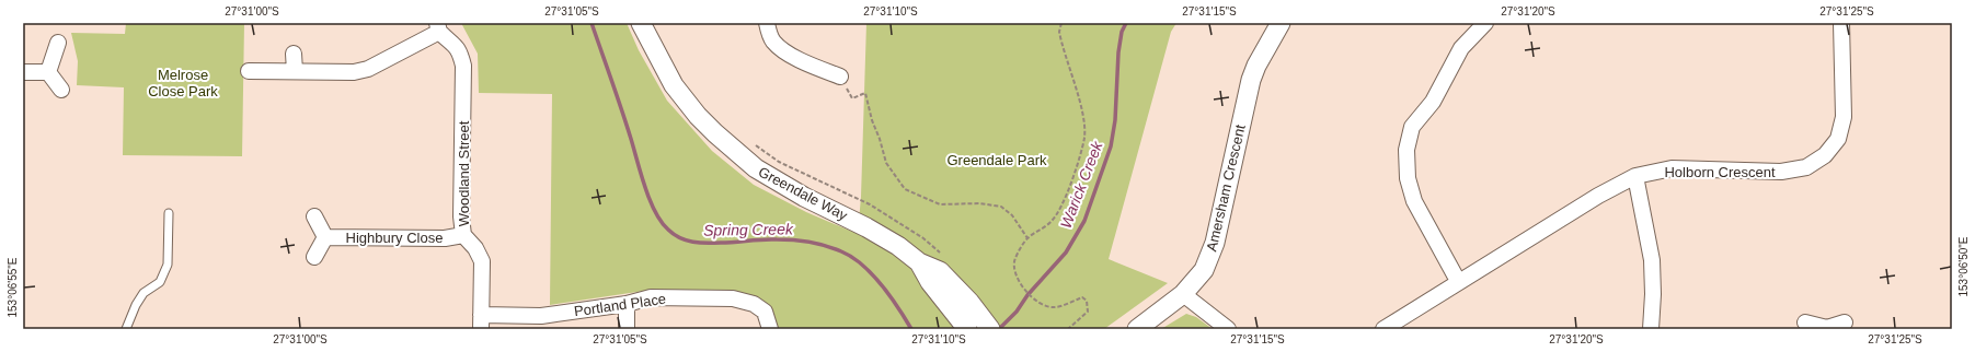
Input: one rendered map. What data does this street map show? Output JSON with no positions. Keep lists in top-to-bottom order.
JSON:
{
  "streets": {
    "street": [
      "Holborn Crescent",
      "Woodland Street",
      "Amersham Crescent",
      "Greendale Way",
      "Highbury Close",
      "Portland Place"
    ]
  },
  "crossings": [
    ["Woodland Street", "Highbury Close"],
    ["Woodland Street", "Portland Place"]
  ],
  "water": ["Warick Creek", "Spring Creek"],
  "parks": ["Melrose Close Park", "Greendale Park"],
  "coordinates": [
    "27°31'00\"S",
    "27°31'05\"S",
    "27°31'10\"S",
    "27°31'15\"S",
    "27°31'20\"S",
    "27°31'25\"S",
    "153°06'50\"E",
    "153°06'55\"E"
  ]
}
